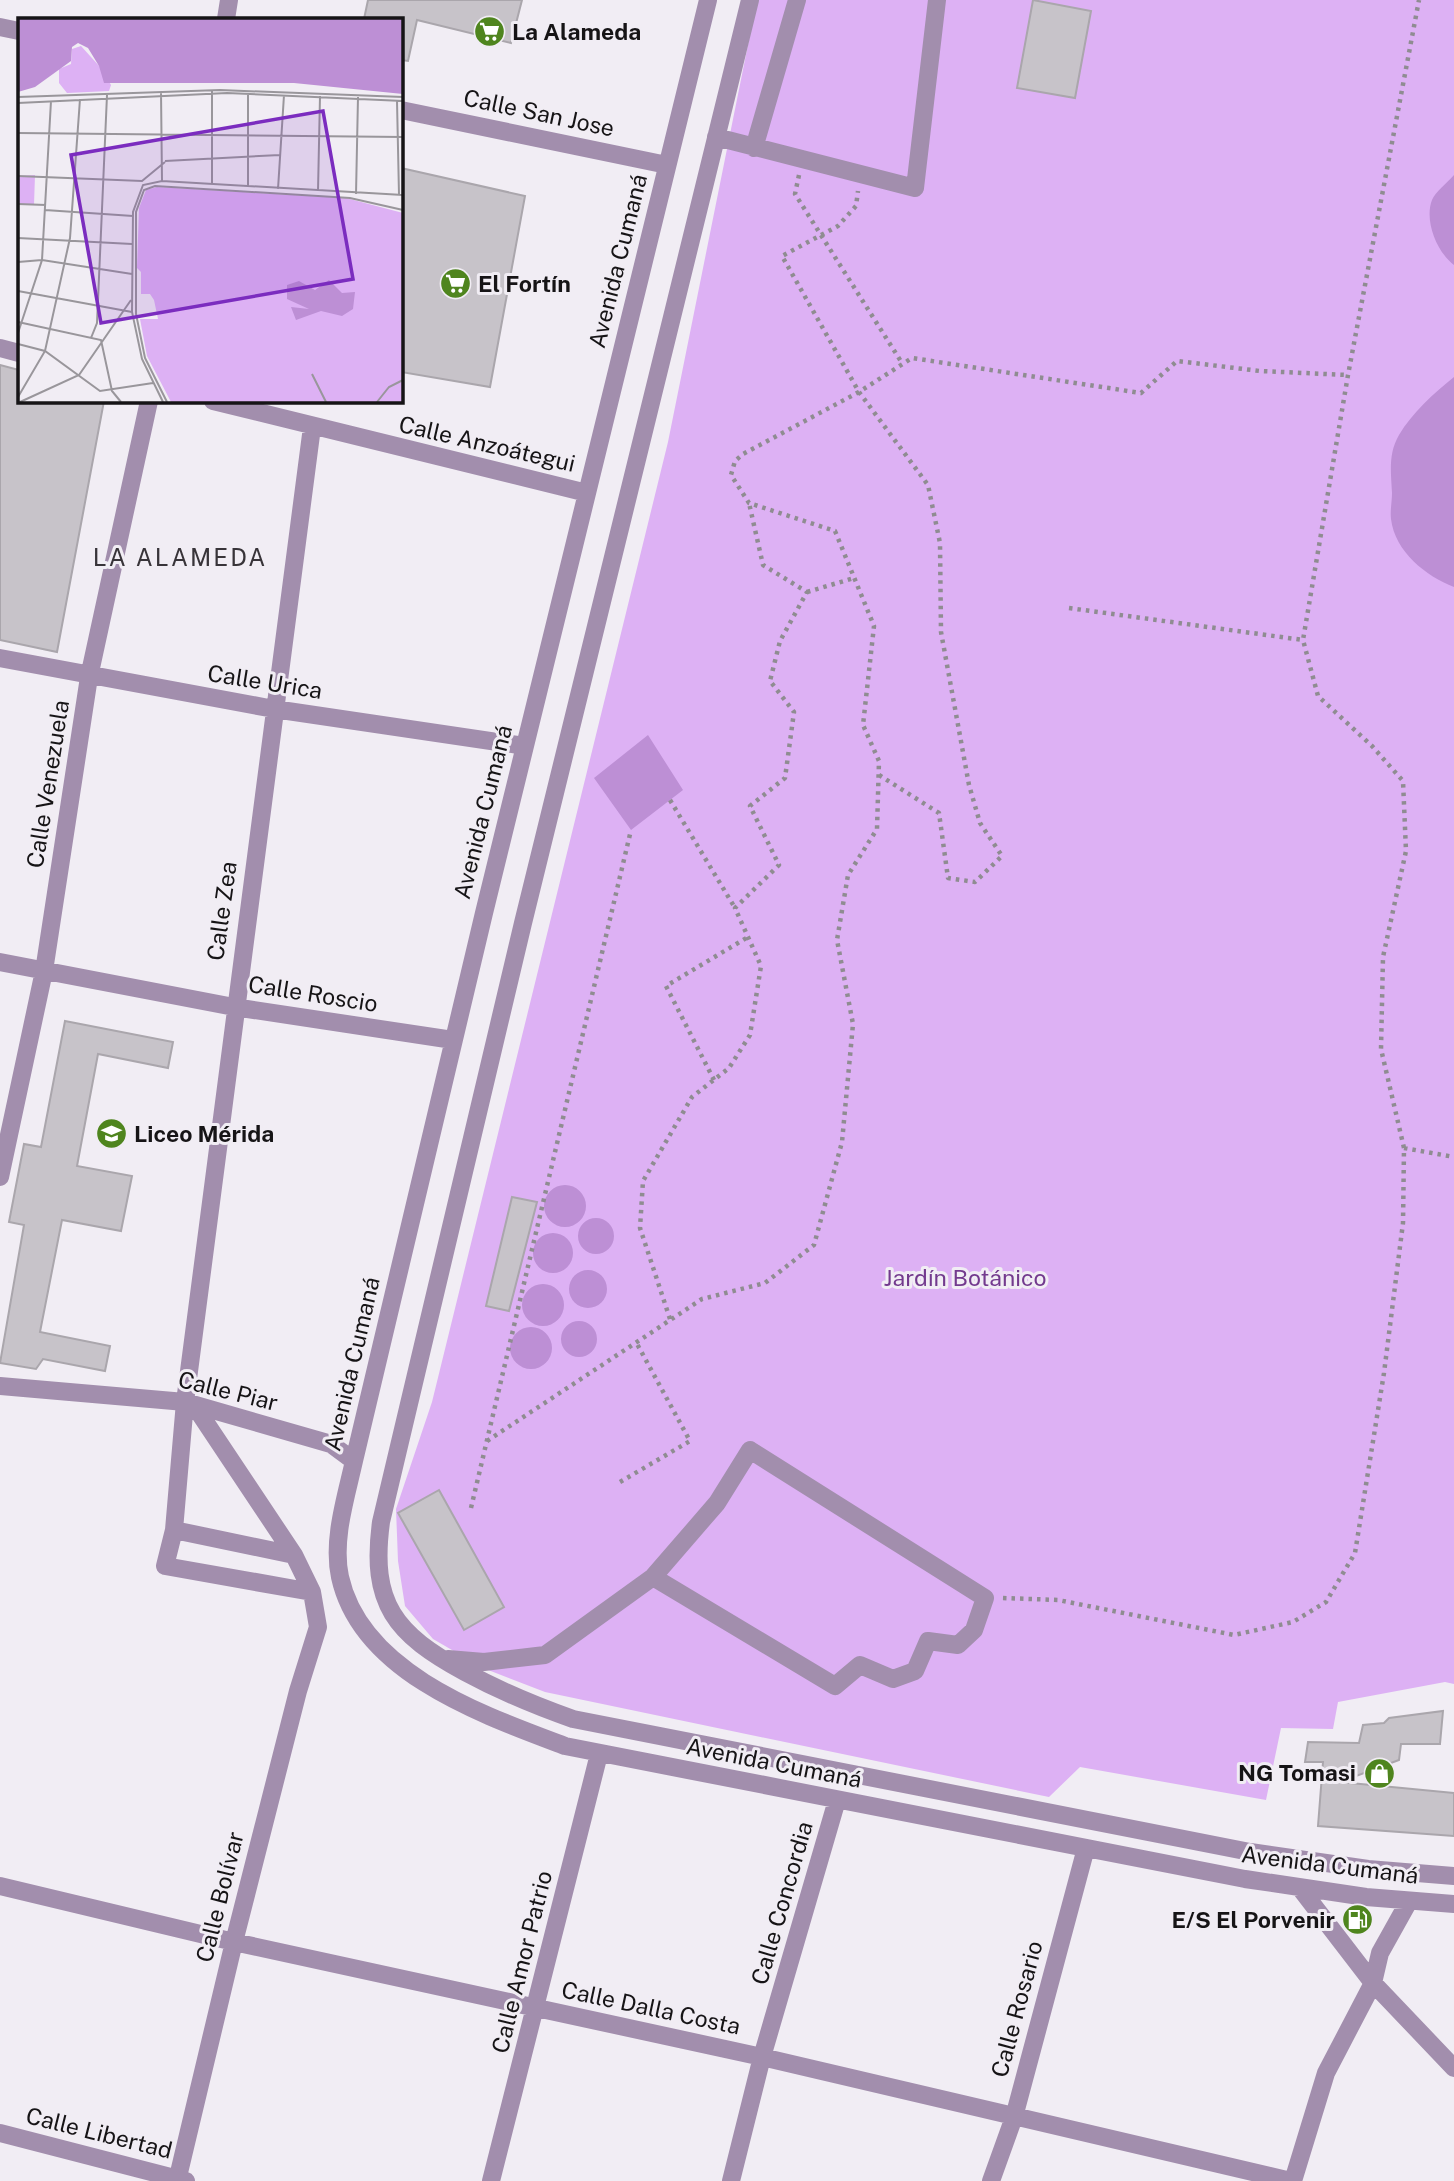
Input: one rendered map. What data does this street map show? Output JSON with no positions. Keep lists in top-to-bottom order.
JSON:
{
  "streets": {
    "street": [
      "Calle San Jose",
      "Avenida Cumaná",
      "Calle Anzoátegui",
      "Calle Urica",
      "Calle Venezuela",
      "Calle Zea",
      "Calle Roscio",
      "Calle Piar",
      "Calle Bolívar",
      "Calle Concordia",
      "Calle Amor Patrio",
      "Calle Dalla Costa",
      "Calle Rosario",
      "Calle Libertad"
    ]
  },
  "crossings": [
    ["Calle San Jose", "Avenida Cumaná"],
    ["Avenida Cumaná", "Calle Anzoátegui"],
    ["Avenida Cumaná", "Calle Urica"],
    ["Avenida Cumaná", "Calle Roscio"],
    ["Avenida Cumaná", "Calle Piar"],
    ["Avenida Cumaná", "Calle Concordia"],
    ["Avenida Cumaná", "Calle Amor Patrio"],
    ["Avenida Cumaná", "Calle Rosario"],
    ["Calle Anzoátegui", "Calle Zea"],
    ["Calle Urica", "Calle Venezuela"],
    ["Calle Urica", "Calle Zea"],
    ["Calle Venezuela", "Calle Roscio"],
    ["Calle Zea", "Calle Roscio"],
    ["Calle Zea", "Calle Piar"],
    ["Calle Zea", "Calle Bolívar"],
    ["Calle Bolívar", "Calle Dalla Costa"],
    ["Calle Bolívar", "Calle Libertad"],
    ["Calle Concordia", "Calle Dalla Costa"],
    ["Calle Amor Patrio", "Calle Dalla Costa"],
    ["Calle Dalla Costa", "Calle Rosario"]
  ],
  "districts": ["LA ALAMEDA"],
  "parks": ["Jardín Botánico"],
  "places": {
    "supermarket": ["La Alameda", "El Fortín"],
    "school or university": ["Liceo Mérida"],
    "shop": ["NG Tomasi"],
    "fuel station": ["E/S El Porvenir"]
  }
}
